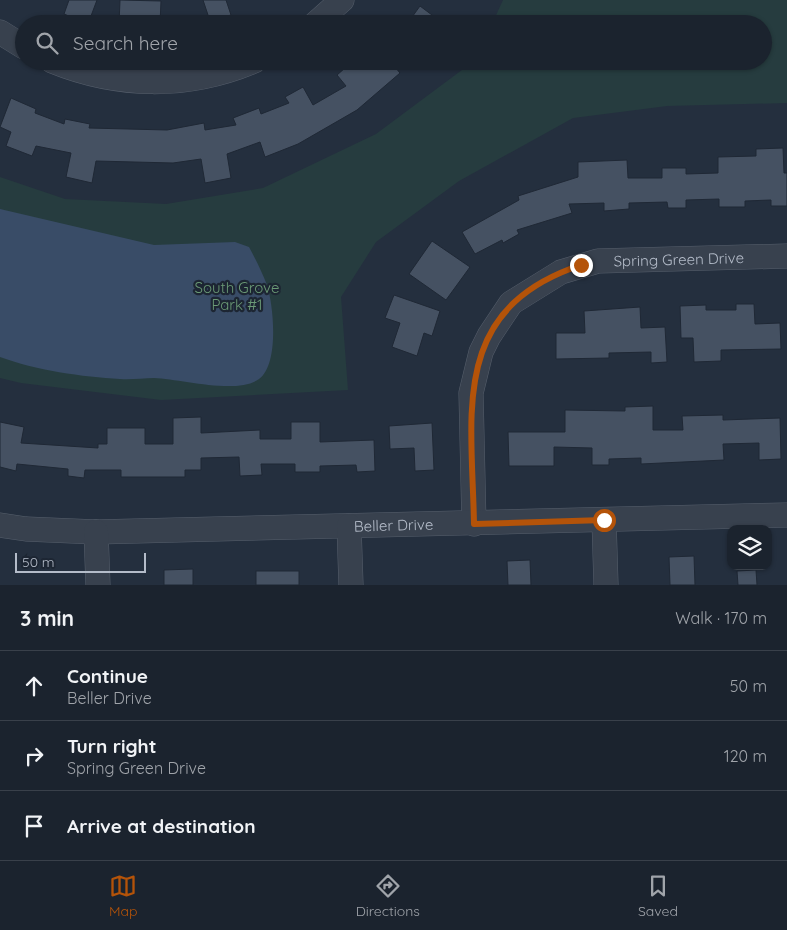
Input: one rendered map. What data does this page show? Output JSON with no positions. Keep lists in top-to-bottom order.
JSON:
{
  "streets": {
    "street": ["Spring Green Drive", "Beller Drive"]
  },
  "crossings": [
    ["Spring Green Drive", "Beller Drive"]
  ],
  "parks": ["South Grove Park #1"],
  "scale_bar": "50 m",
  "page": {
    "search": "Search here",
    "scale": "50 m",
    "heading": ["3 min", "Walk · 170 m"],
    "list": [
      ["Continue", "Beller Drive", "50 m"],
      ["Turn right", "Spring Green Drive", "120 m"],
      "Arrive at destination"
    ],
    "nav": ["Map", "Directions", "Saved"]
  }
}
